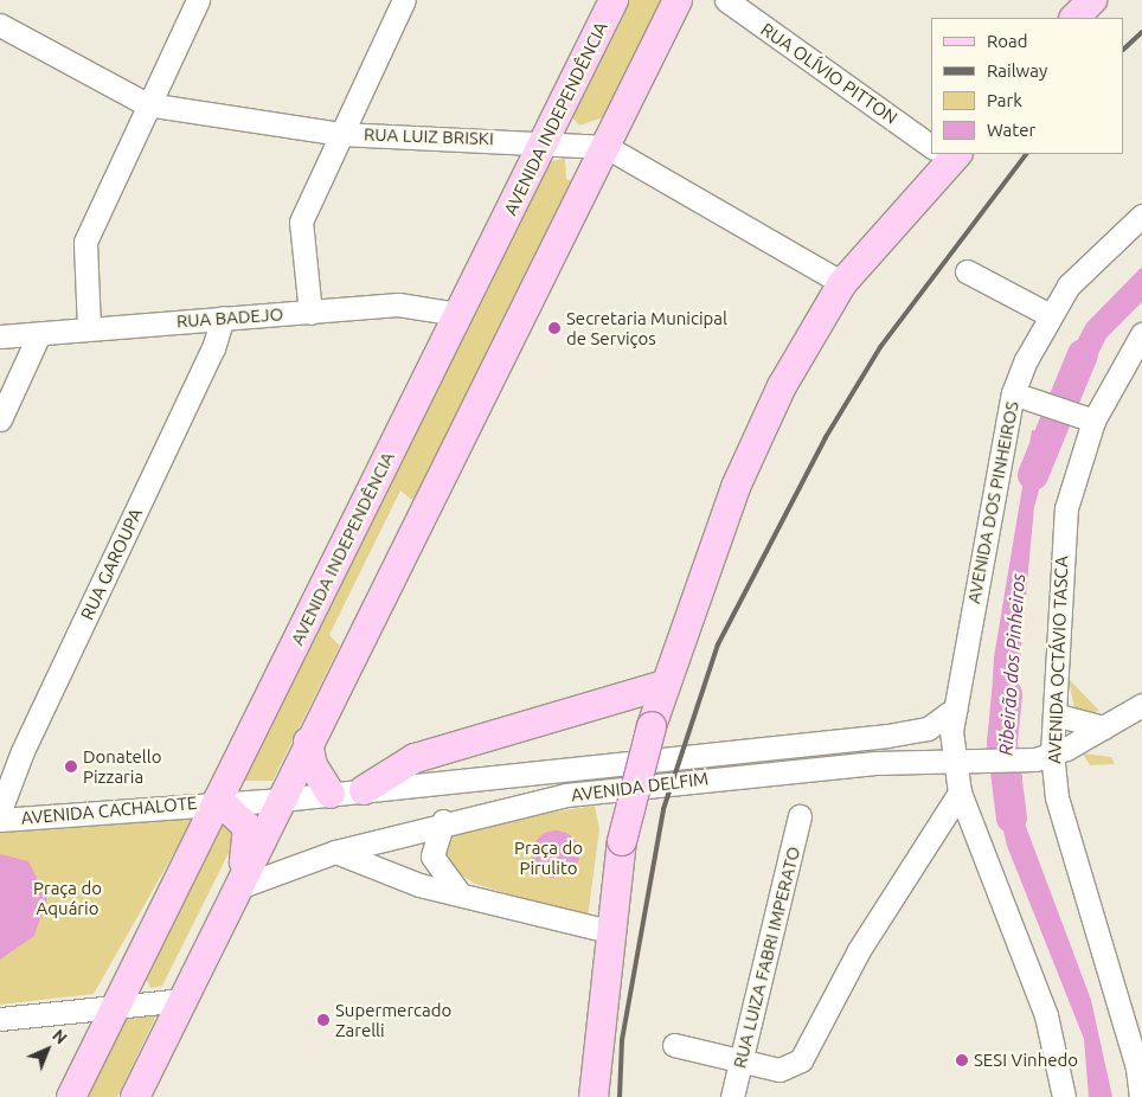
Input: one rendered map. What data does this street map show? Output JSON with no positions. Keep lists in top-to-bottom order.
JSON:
{
  "streets": {
    "main road": ["AVENIDA INDEPENDÊNCIA"],
    "street": [
      "RUA OLÍVIO PITTON",
      "RUA LUIZ BRISKI",
      "RUA BADEJO",
      "AVENIDA DOS PINHEIROS",
      "RUA GAROUPA",
      "AVENIDA OCTÁVIO TASCA",
      "AVENIDA DELFIM",
      "AVENIDA CACHALOTE",
      "RUA LUIZA FABRI IMPERATO"
    ]
  },
  "crossings": [
    ["AVENIDA INDEPENDÊNCIA", "RUA LUIZ BRISKI"],
    ["AVENIDA INDEPENDÊNCIA", "RUA BADEJO"],
    ["AVENIDA INDEPENDÊNCIA", "AVENIDA CACHALOTE"],
    ["RUA BADEJO", "RUA GAROUPA"],
    ["AVENIDA DOS PINHEIROS", "AVENIDA DELFIM"],
    ["AVENIDA OCTÁVIO TASCA", "AVENIDA DELFIM"],
    ["AVENIDA DELFIM", "AVENIDA CACHALOTE"]
  ],
  "water": ["Ribeirão dos Pinheiros"],
  "parks": ["Praça do Pirulito", "Praça do Aquário"],
  "places": [
    "Secretaria Municipal de Serviços",
    "Donatello Pizzaria",
    "Supermercado Zarelli",
    "SESI Vinhedo"
  ],
  "legend": [
    "Road",
    "Railway",
    "Park",
    "Water"
  ],
  "north": "top right"
}
